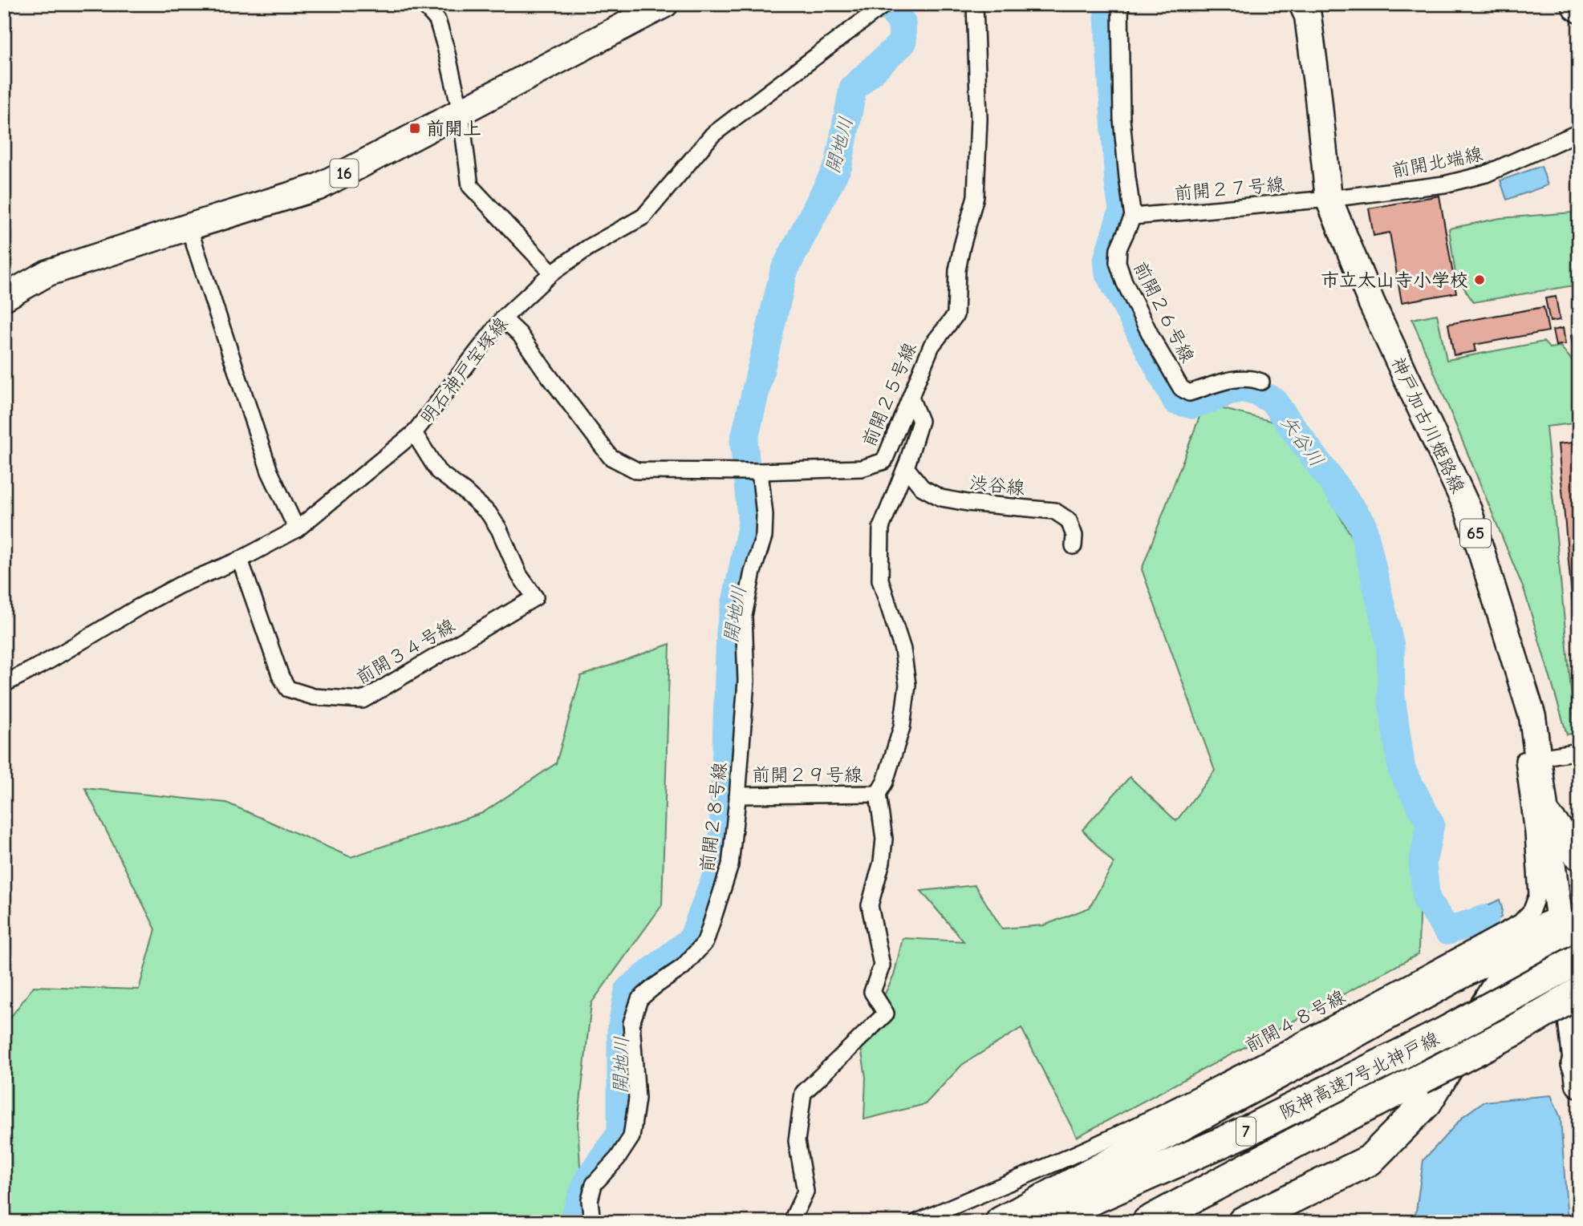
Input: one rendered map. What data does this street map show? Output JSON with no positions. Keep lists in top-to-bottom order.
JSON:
{
  "streets": {
    "highway": ["阪神高速7号北神戸線", "7"],
    "main road": ["16", "神戸加古川姫路線", "65"],
    "street": [
      "前開北端線",
      "前開２７号線",
      "前開２６号線",
      "明石神戸宝塚線",
      "前開２５号線",
      "渋谷線",
      "前開３４号線",
      "前開２９号線",
      "前開２８号線",
      "前開４８号線"
    ]
  },
  "crossings": [
    ["前開北端線", "前開２７号線"],
    ["前開北端線", "神戸加古川姫路線"],
    ["前開２７号線", "前開２６号線"],
    ["前開２７号線", "神戸加古川姫路線"],
    ["明石神戸宝塚線", "前開２５号線"],
    ["明石神戸宝塚線", "前開３４号線"],
    ["前開２５号線", "前開２８号線"],
    ["神戸加古川姫路線", "前開４８号線"],
    ["神戸加古川姫路線", "阪神高速7号北神戸線"],
    ["前開２９号線", "前開２８号線"]
  ],
  "water": ["開地川", "矢谷川"],
  "places": {
    "transit": ["前開上"],
    "other": ["市立太山寺小学校"]
  }
}
